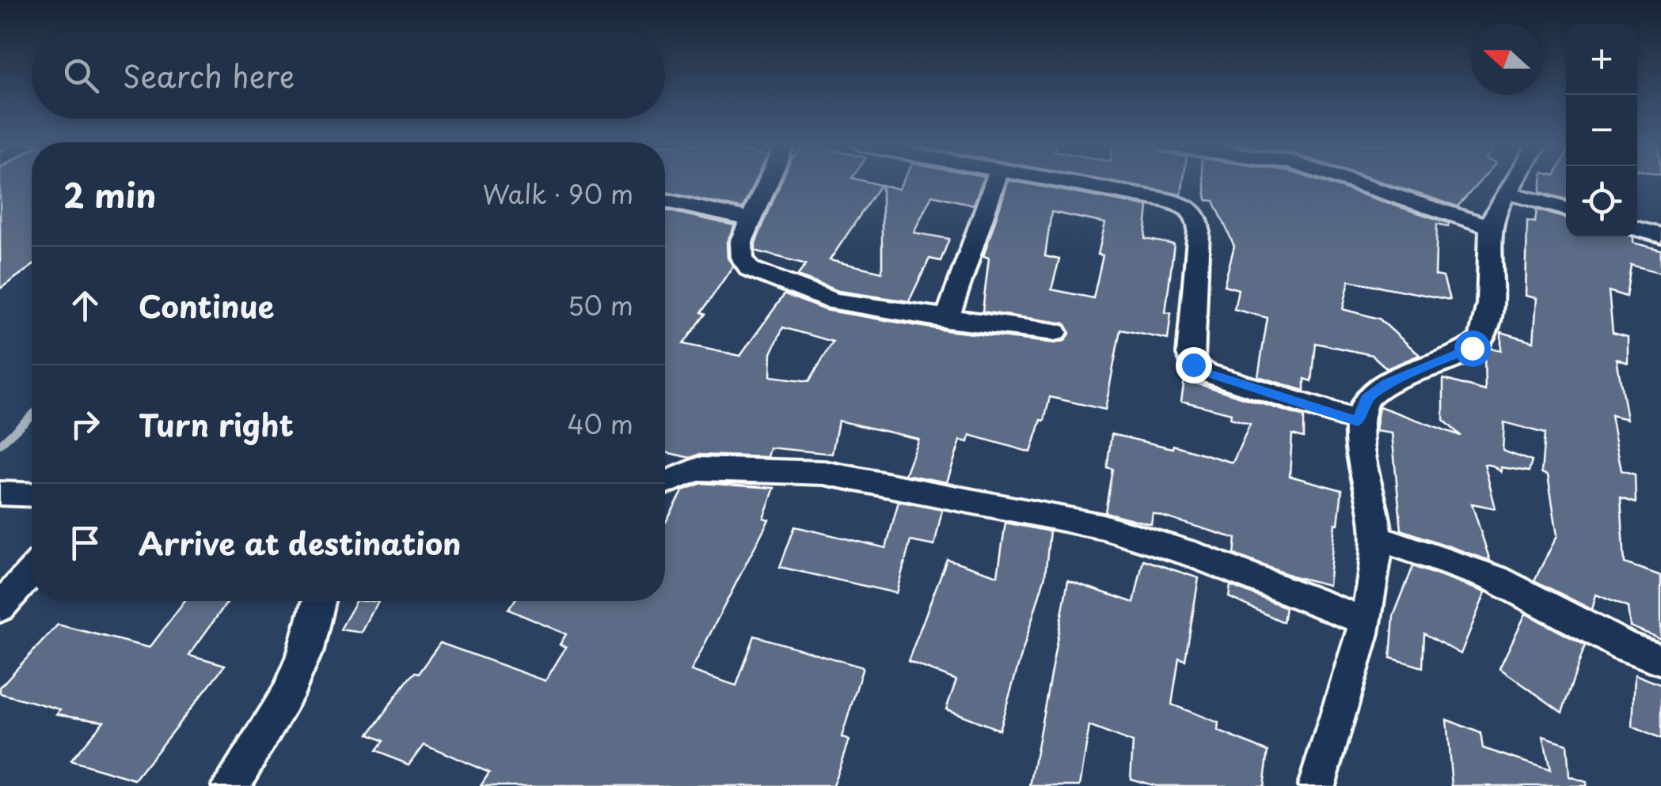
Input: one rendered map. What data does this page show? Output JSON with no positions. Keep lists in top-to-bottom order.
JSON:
{
  "north": "left",
  "page": {
    "map_buttons": ["+", "−"],
    "search": "Search here",
    "heading": ["2 min", "Walk · 90 m"],
    "list": [
      ["Continue", "50 m"],
      ["Turn right", "40 m"],
      "Arrive at destination"
    ]
  }
}
